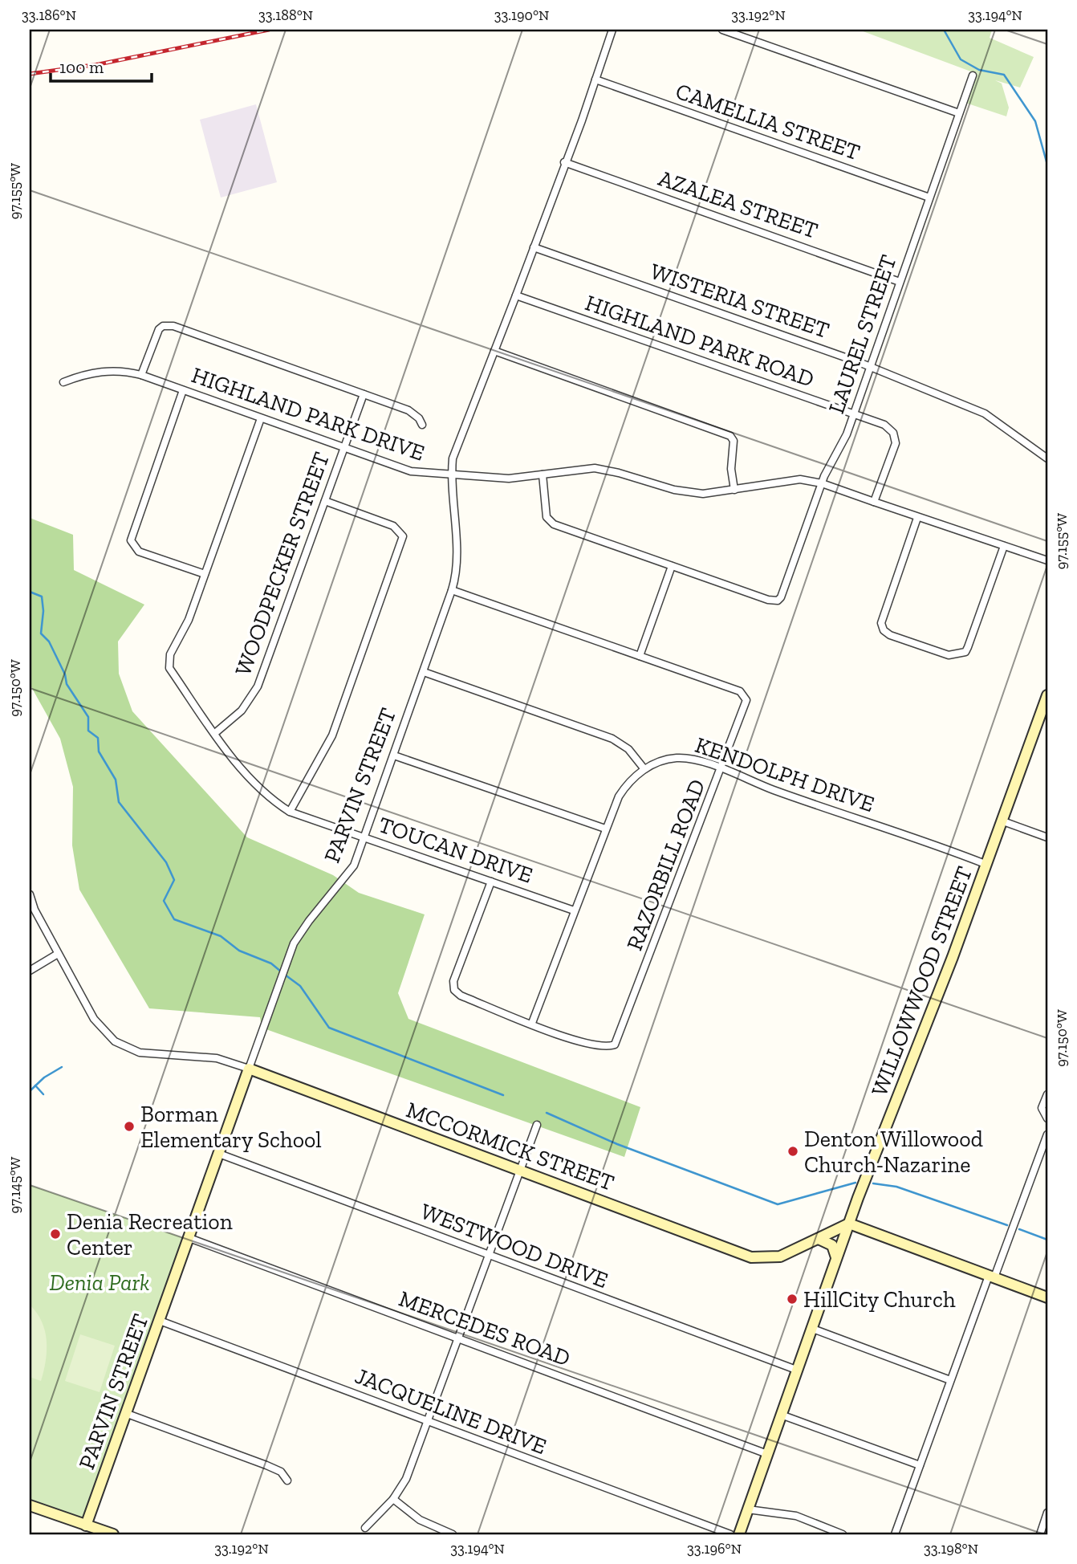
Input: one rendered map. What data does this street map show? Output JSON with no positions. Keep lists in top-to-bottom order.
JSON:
{
  "streets": {
    "street": [
      "CAMELLIA STREET",
      "AZALEA STREET",
      "WISTERIA STREET",
      "LAUREL STREET",
      "HIGHLAND PARK ROAD",
      "HIGHLAND PARK DRIVE",
      "WOODPECKER STREET",
      "KENDOLPH DRIVE",
      "PARVIN STREET",
      "TOUCAN DRIVE",
      "RAZORBILL ROAD",
      "WILLOWWOOD STREET",
      "MCCORMICK STREET",
      "WESTWOOD DRIVE",
      "MERCEDES ROAD",
      "JACQUELINE DRIVE"
    ]
  },
  "crossings": [
    ["CAMELLIA STREET", "LAUREL STREET"],
    ["AZALEA STREET", "LAUREL STREET"],
    ["WISTERIA STREET", "LAUREL STREET"],
    ["LAUREL STREET", "HIGHLAND PARK ROAD"],
    ["LAUREL STREET", "HIGHLAND PARK DRIVE"],
    ["HIGHLAND PARK ROAD", "HIGHLAND PARK DRIVE"],
    ["HIGHLAND PARK ROAD", "PARVIN STREET"],
    ["HIGHLAND PARK DRIVE", "WOODPECKER STREET"],
    ["HIGHLAND PARK DRIVE", "PARVIN STREET"],
    ["WOODPECKER STREET", "TOUCAN DRIVE"],
    ["KENDOLPH DRIVE", "TOUCAN DRIVE"],
    ["KENDOLPH DRIVE", "RAZORBILL ROAD"],
    ["KENDOLPH DRIVE", "WILLOWWOOD STREET"],
    ["PARVIN STREET", "TOUCAN DRIVE"],
    ["PARVIN STREET", "MCCORMICK STREET"],
    ["PARVIN STREET", "WESTWOOD DRIVE"],
    ["PARVIN STREET", "MERCEDES ROAD"],
    ["PARVIN STREET", "JACQUELINE DRIVE"],
    ["WILLOWWOOD STREET", "MCCORMICK STREET"],
    ["WILLOWWOOD STREET", "WESTWOOD DRIVE"],
    ["WILLOWWOOD STREET", "MERCEDES ROAD"]
  ],
  "parks": ["Denia Park"],
  "places": [
    "Borman Elementary School",
    "Denton Willowood Church-Nazarine",
    "Denia Recreation Center",
    "HillCity Church"
  ],
  "scale_bar": "100 m",
  "coordinates": [
    "33.186°N",
    "33.188°N",
    "33.190°N",
    "33.192°N",
    "33.194°N",
    "97.155°W",
    "97.150°W",
    "97.145°W",
    "33.196°N",
    "33.198°N"
  ]
}
